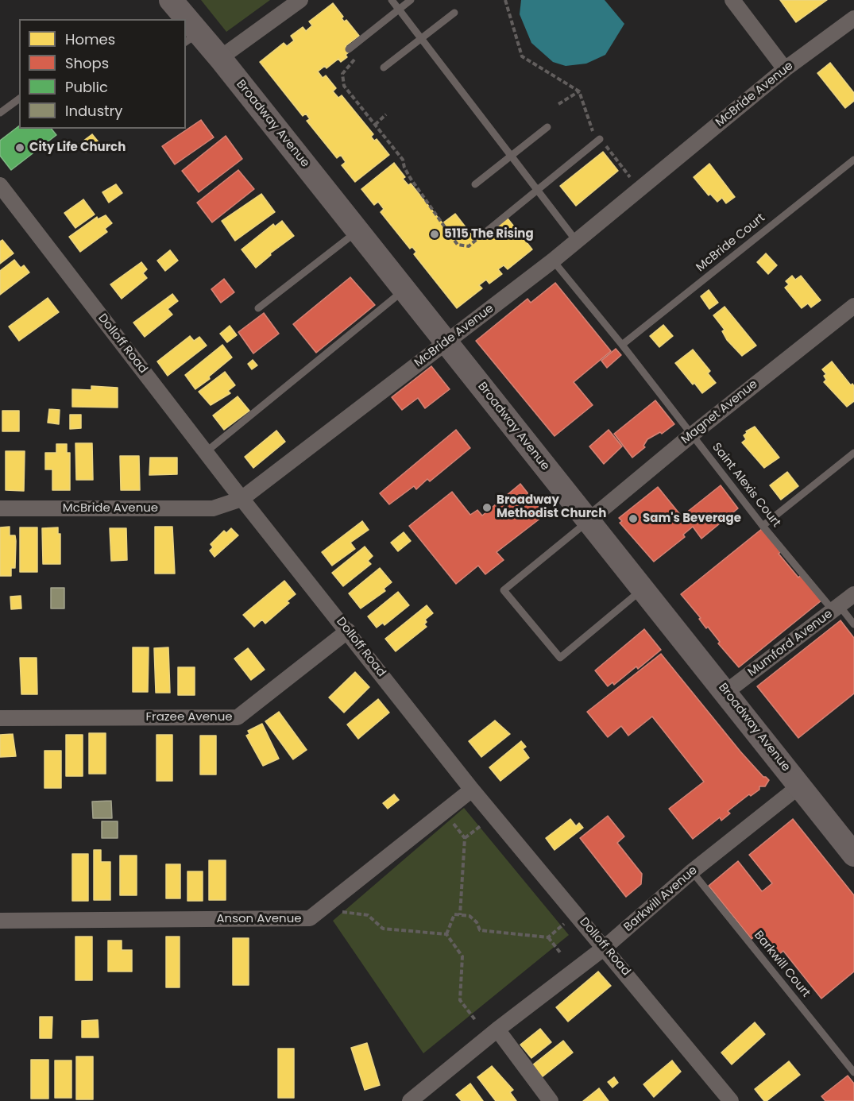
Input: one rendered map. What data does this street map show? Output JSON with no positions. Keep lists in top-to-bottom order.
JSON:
{
  "streets": {
    "main road": ["Broadway Avenue"],
    "street": [
      "McBride Avenue",
      "Dolloff Road",
      "Magnet Avenue",
      "Mumford Avenue",
      "Frazee Avenue",
      "Barkwill Avenue",
      "Anson Avenue"
    ],
    "lane": ["McBride Court", "Saint Alexis Court", "Barkwill Court"]
  },
  "crossings": [
    ["McBride Avenue", "Broadway Avenue"],
    ["McBride Avenue", "Dolloff Road"],
    ["McBride Avenue", "Saint Alexis Court"],
    ["Broadway Avenue", "Magnet Avenue"],
    ["Broadway Avenue", "Mumford Avenue"],
    ["Broadway Avenue", "Barkwill Avenue"],
    ["McBride Court", "Saint Alexis Court"],
    ["Dolloff Road", "Frazee Avenue"],
    ["Dolloff Road", "Barkwill Avenue"],
    ["Dolloff Road", "Anson Avenue"],
    ["Magnet Avenue", "Saint Alexis Court"],
    ["Saint Alexis Court", "Mumford Avenue"],
    ["Barkwill Avenue", "Barkwill Court"]
  ],
  "places": [
    "City Life Church",
    "5115 The Rising",
    "Broadway Methodist Church",
    "Sam's Beverage"
  ],
  "legend": [
    "Homes",
    "Shops",
    "Public",
    "Industry"
  ]
}
